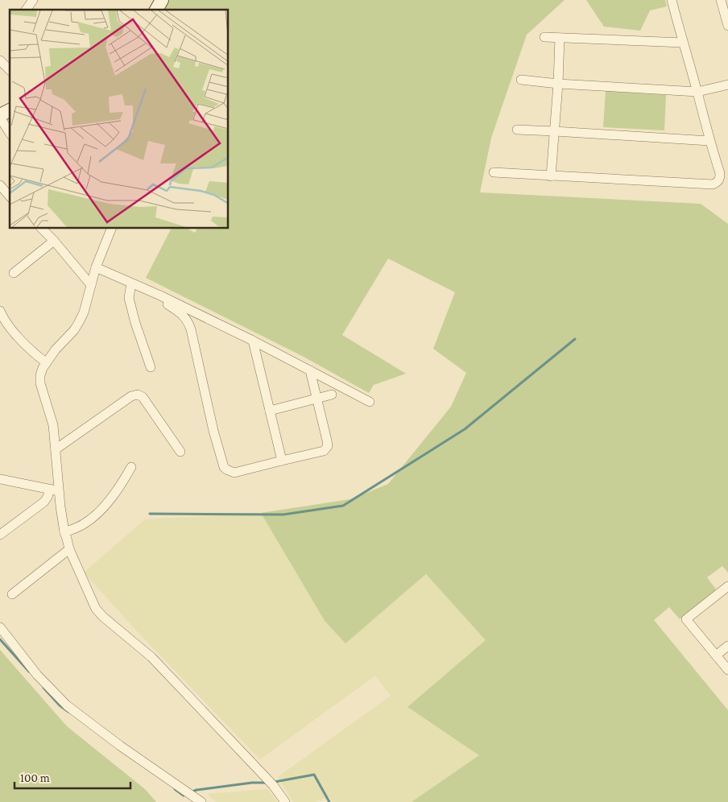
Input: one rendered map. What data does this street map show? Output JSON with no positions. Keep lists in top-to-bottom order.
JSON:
{
  "scale_bar": "100 m"
}
